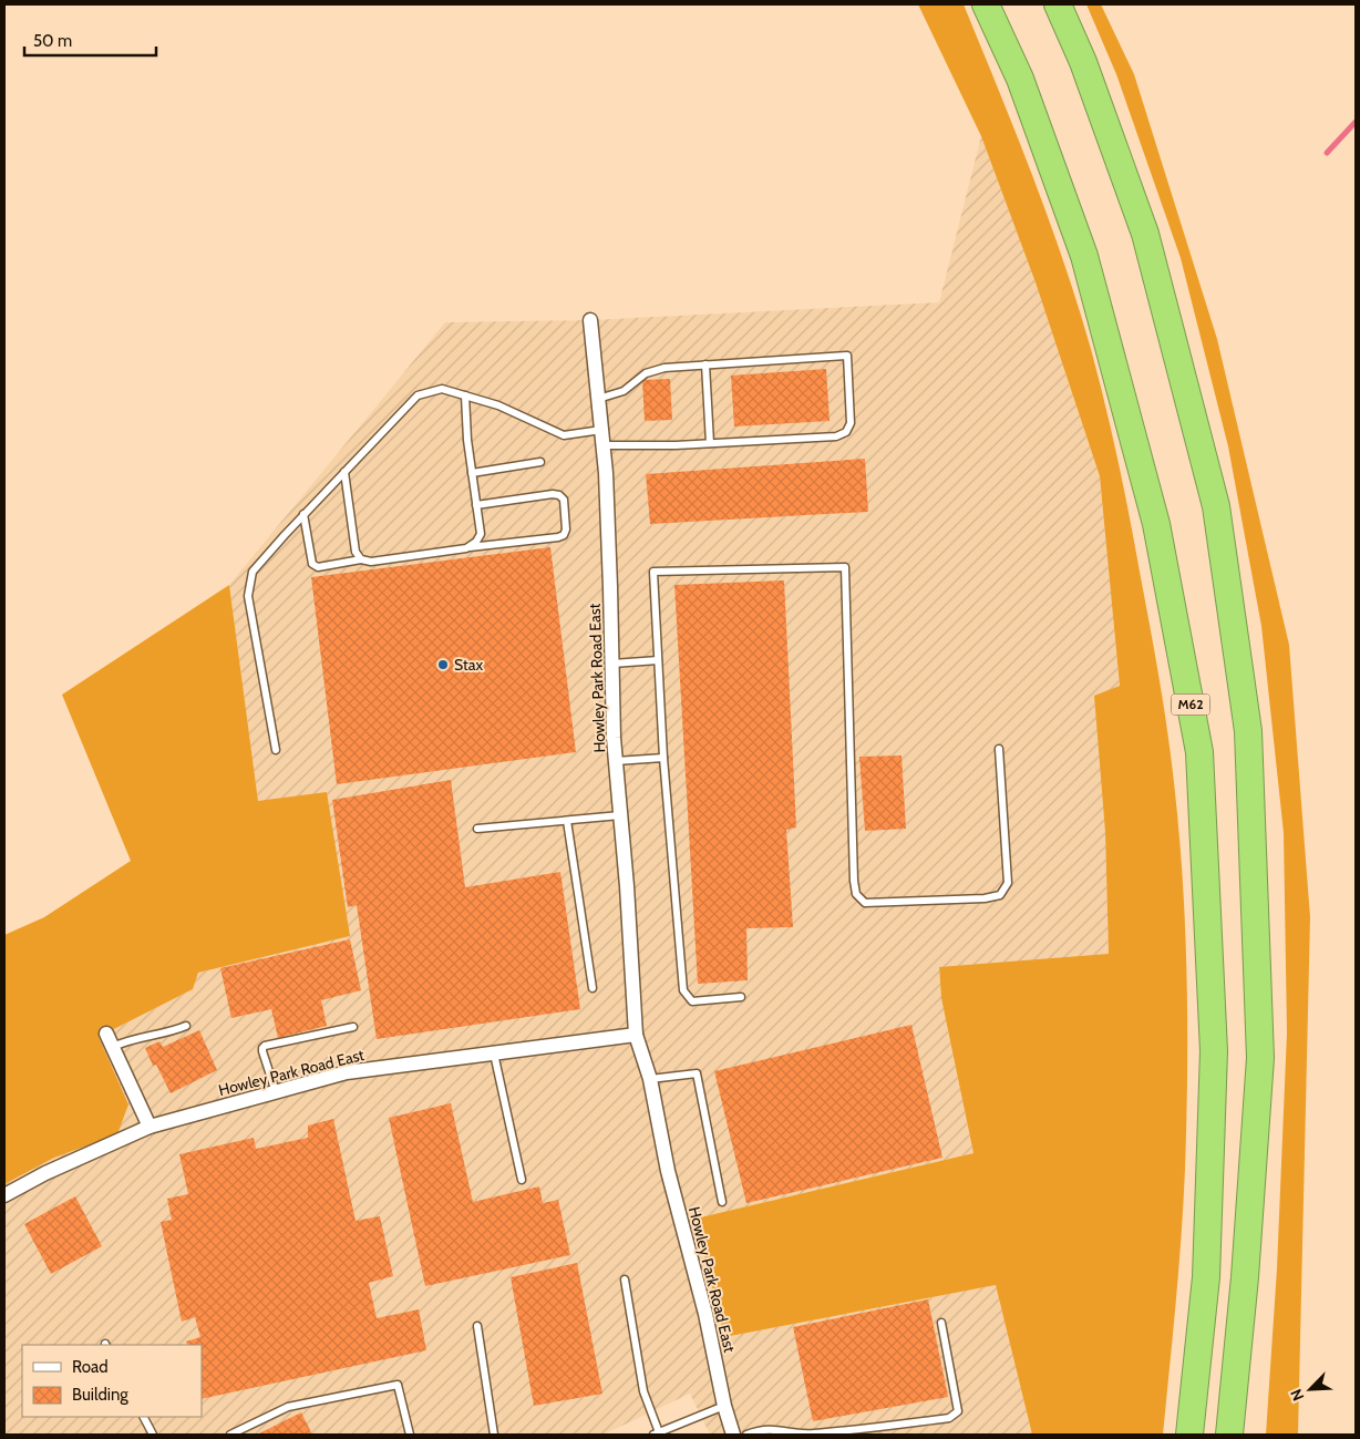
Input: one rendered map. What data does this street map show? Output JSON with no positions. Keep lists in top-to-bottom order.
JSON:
{
  "streets": {
    "highway": ["M62"],
    "street": ["Howley Park Road East"]
  },
  "places": ["Stax"],
  "legend": ["Road", "Building"],
  "scale_bar": "50 m",
  "north": "bottom left"
}
